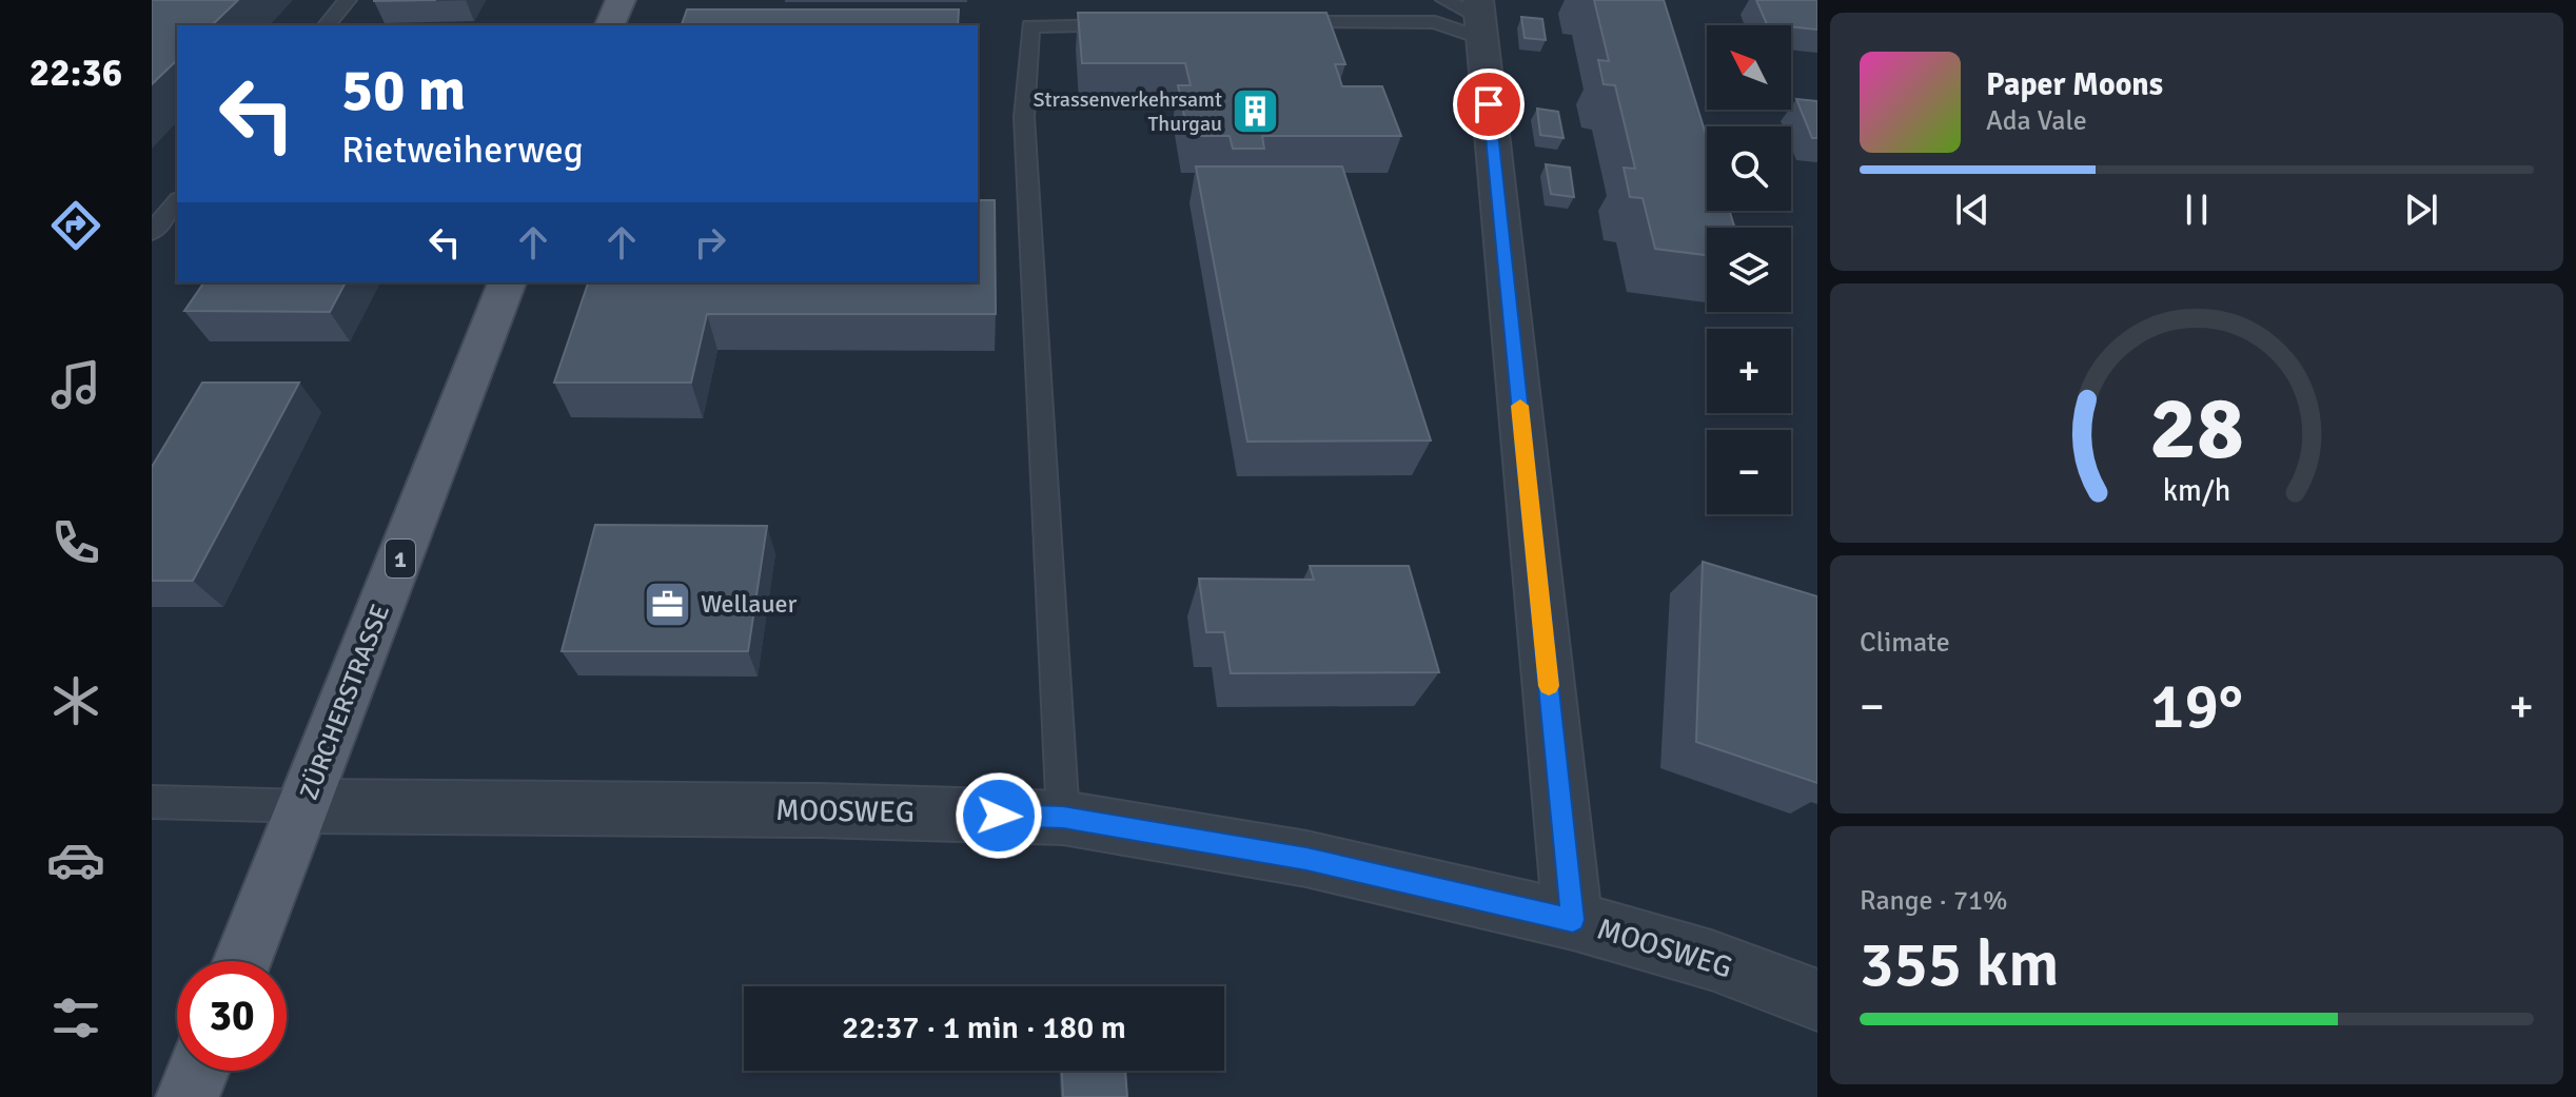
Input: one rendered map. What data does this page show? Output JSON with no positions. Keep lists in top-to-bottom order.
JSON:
{
  "streets": {
    "main road": ["1", "ZÜRCHERSTRASSE"],
    "street": ["MOOSWEG"]
  },
  "crossings": [
    ["ZÜRCHERSTRASSE", "MOOSWEG"]
  ],
  "places": {
    "building": ["Strassenverkehrsamt Thurgau"],
    "office": ["Wellauer"]
  },
  "north": "top left",
  "page": {
    "tabs": "22:36",
    "map_buttons": ["+", "−"],
    "turn": ["50 m", "Rietweiherweg"],
    "song": ["Paper Moons", "Ada Vale"],
    "tile": [
      "Climate",
      ["Range · 71%", "355 km"]
    ],
    "heat": ["−", "19°", "+"],
    "limit": "30",
    "trip": "22:37 · 1 min · 180 m",
    "gauge": ["28", "km/h"]
  }
}
